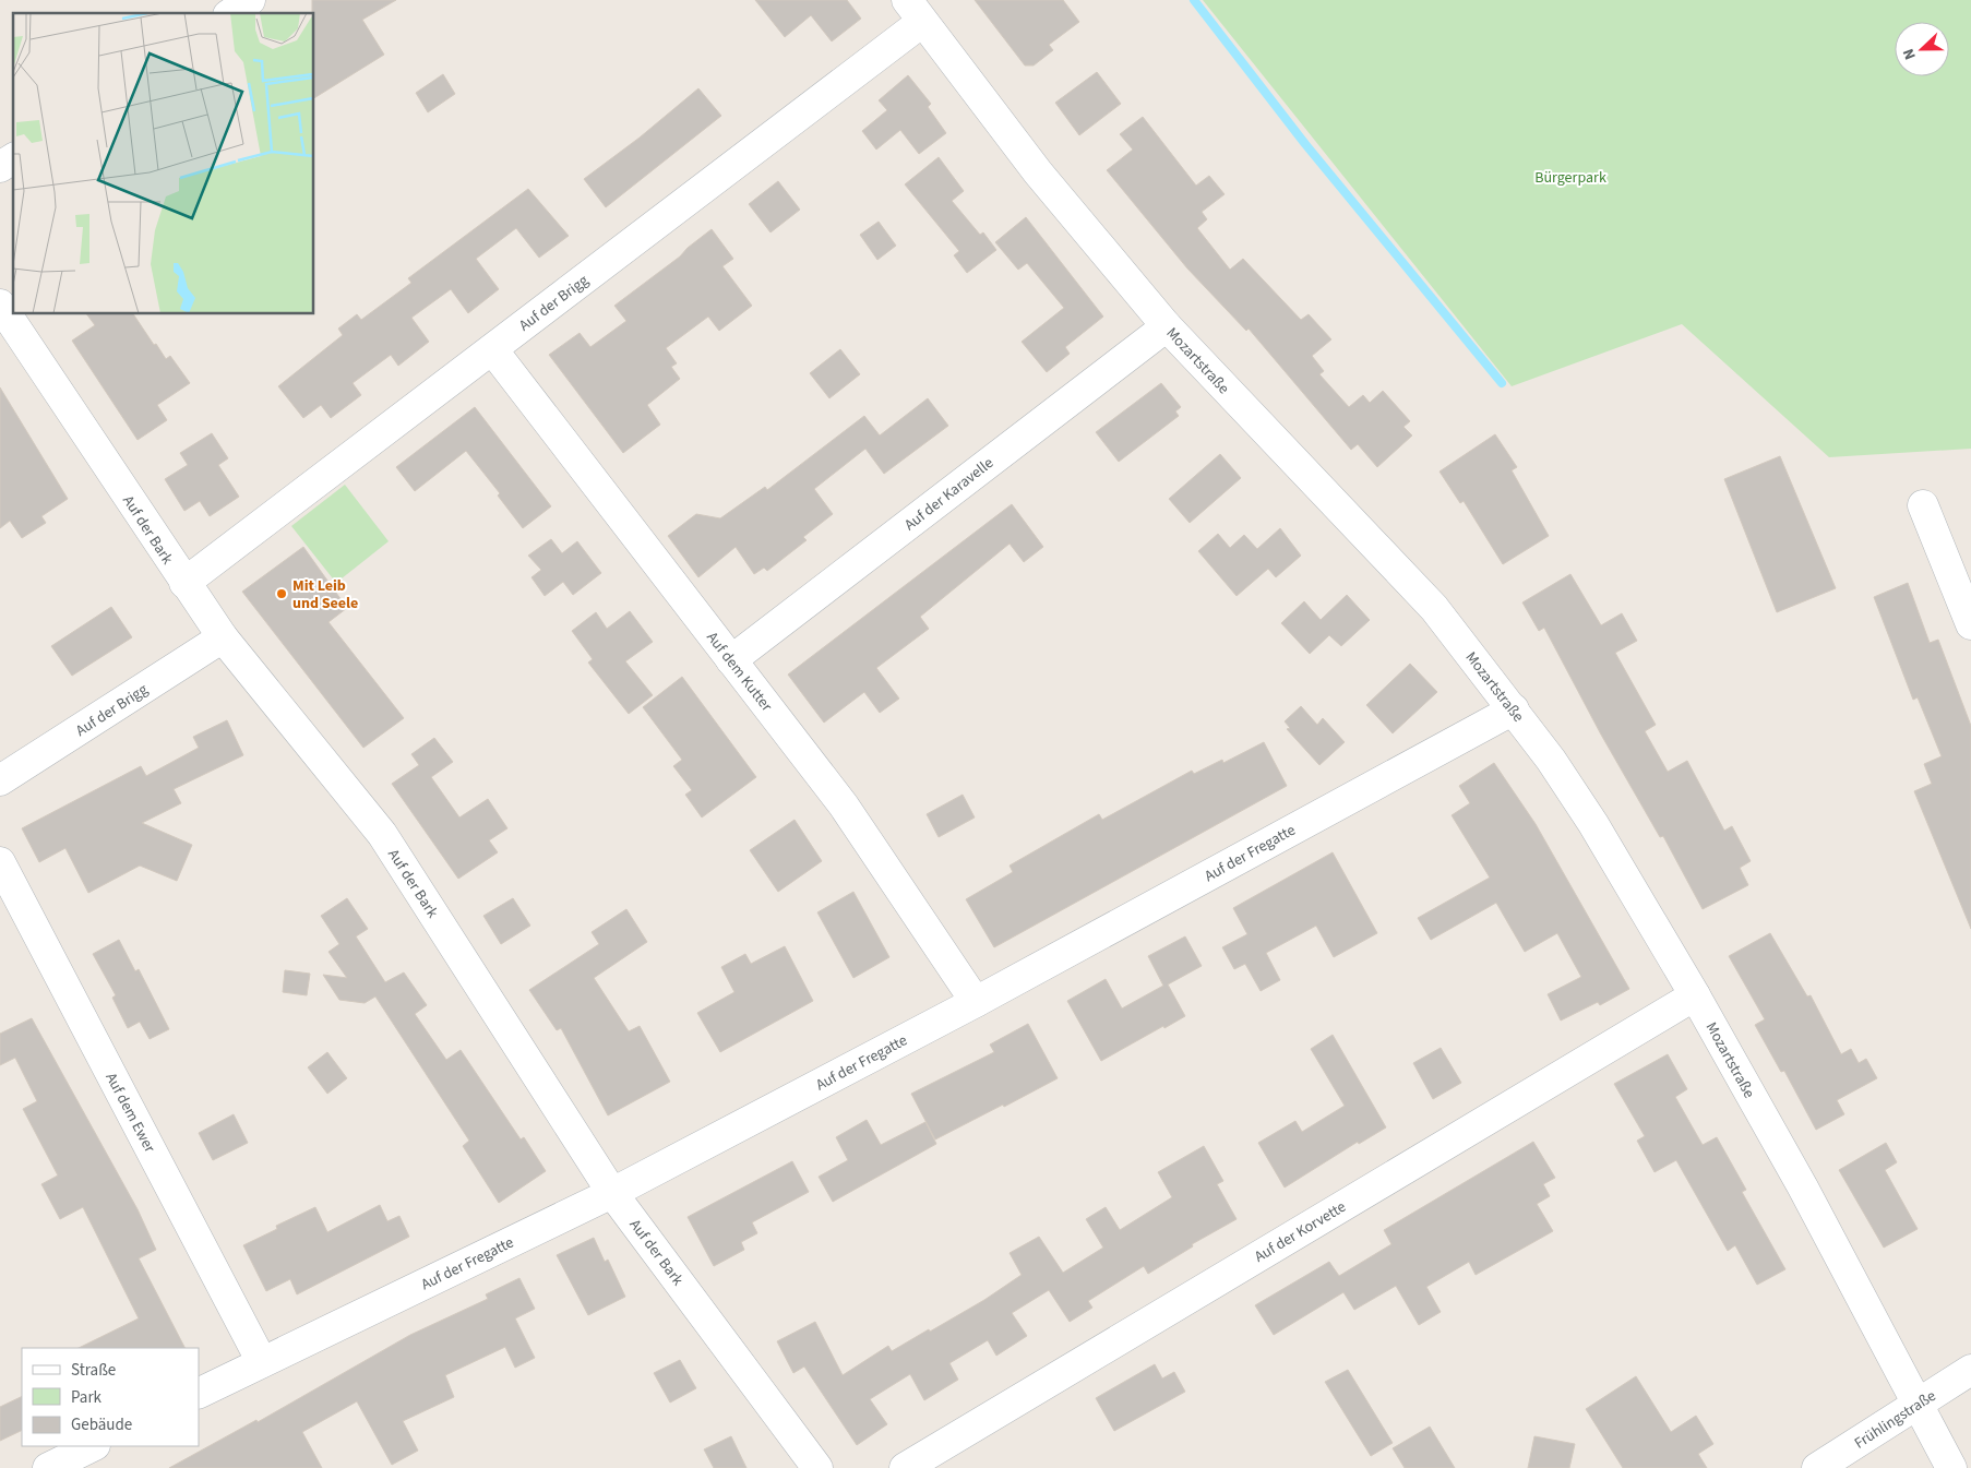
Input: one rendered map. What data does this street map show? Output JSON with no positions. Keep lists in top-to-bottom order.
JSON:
{
  "streets": {
    "street": [
      "Auf der Brigg",
      "Mozartstraße",
      "Auf der Karavelle",
      "Auf der Bark",
      "Auf dem Kutter",
      "Auf der Fregatte",
      "Auf dem Ewer",
      "Auf der Korvette",
      "Frühlingstraße"
    ]
  },
  "crossings": [
    ["Auf der Brigg", "Mozartstraße"],
    ["Auf der Brigg", "Auf der Bark"],
    ["Auf der Brigg", "Auf dem Kutter"],
    ["Mozartstraße", "Auf der Karavelle"],
    ["Mozartstraße", "Auf der Fregatte"],
    ["Mozartstraße", "Auf der Korvette"],
    ["Mozartstraße", "Frühlingstraße"],
    ["Auf der Karavelle", "Auf dem Kutter"],
    ["Auf der Bark", "Auf der Fregatte"],
    ["Auf dem Kutter", "Auf der Fregatte"],
    ["Auf der Fregatte", "Auf dem Ewer"]
  ],
  "parks": ["Bürgerpark"],
  "places": ["Mit Leib und Seele"],
  "legend": ["Straße", "Park", "Gebäude"],
  "north": "left"
}
